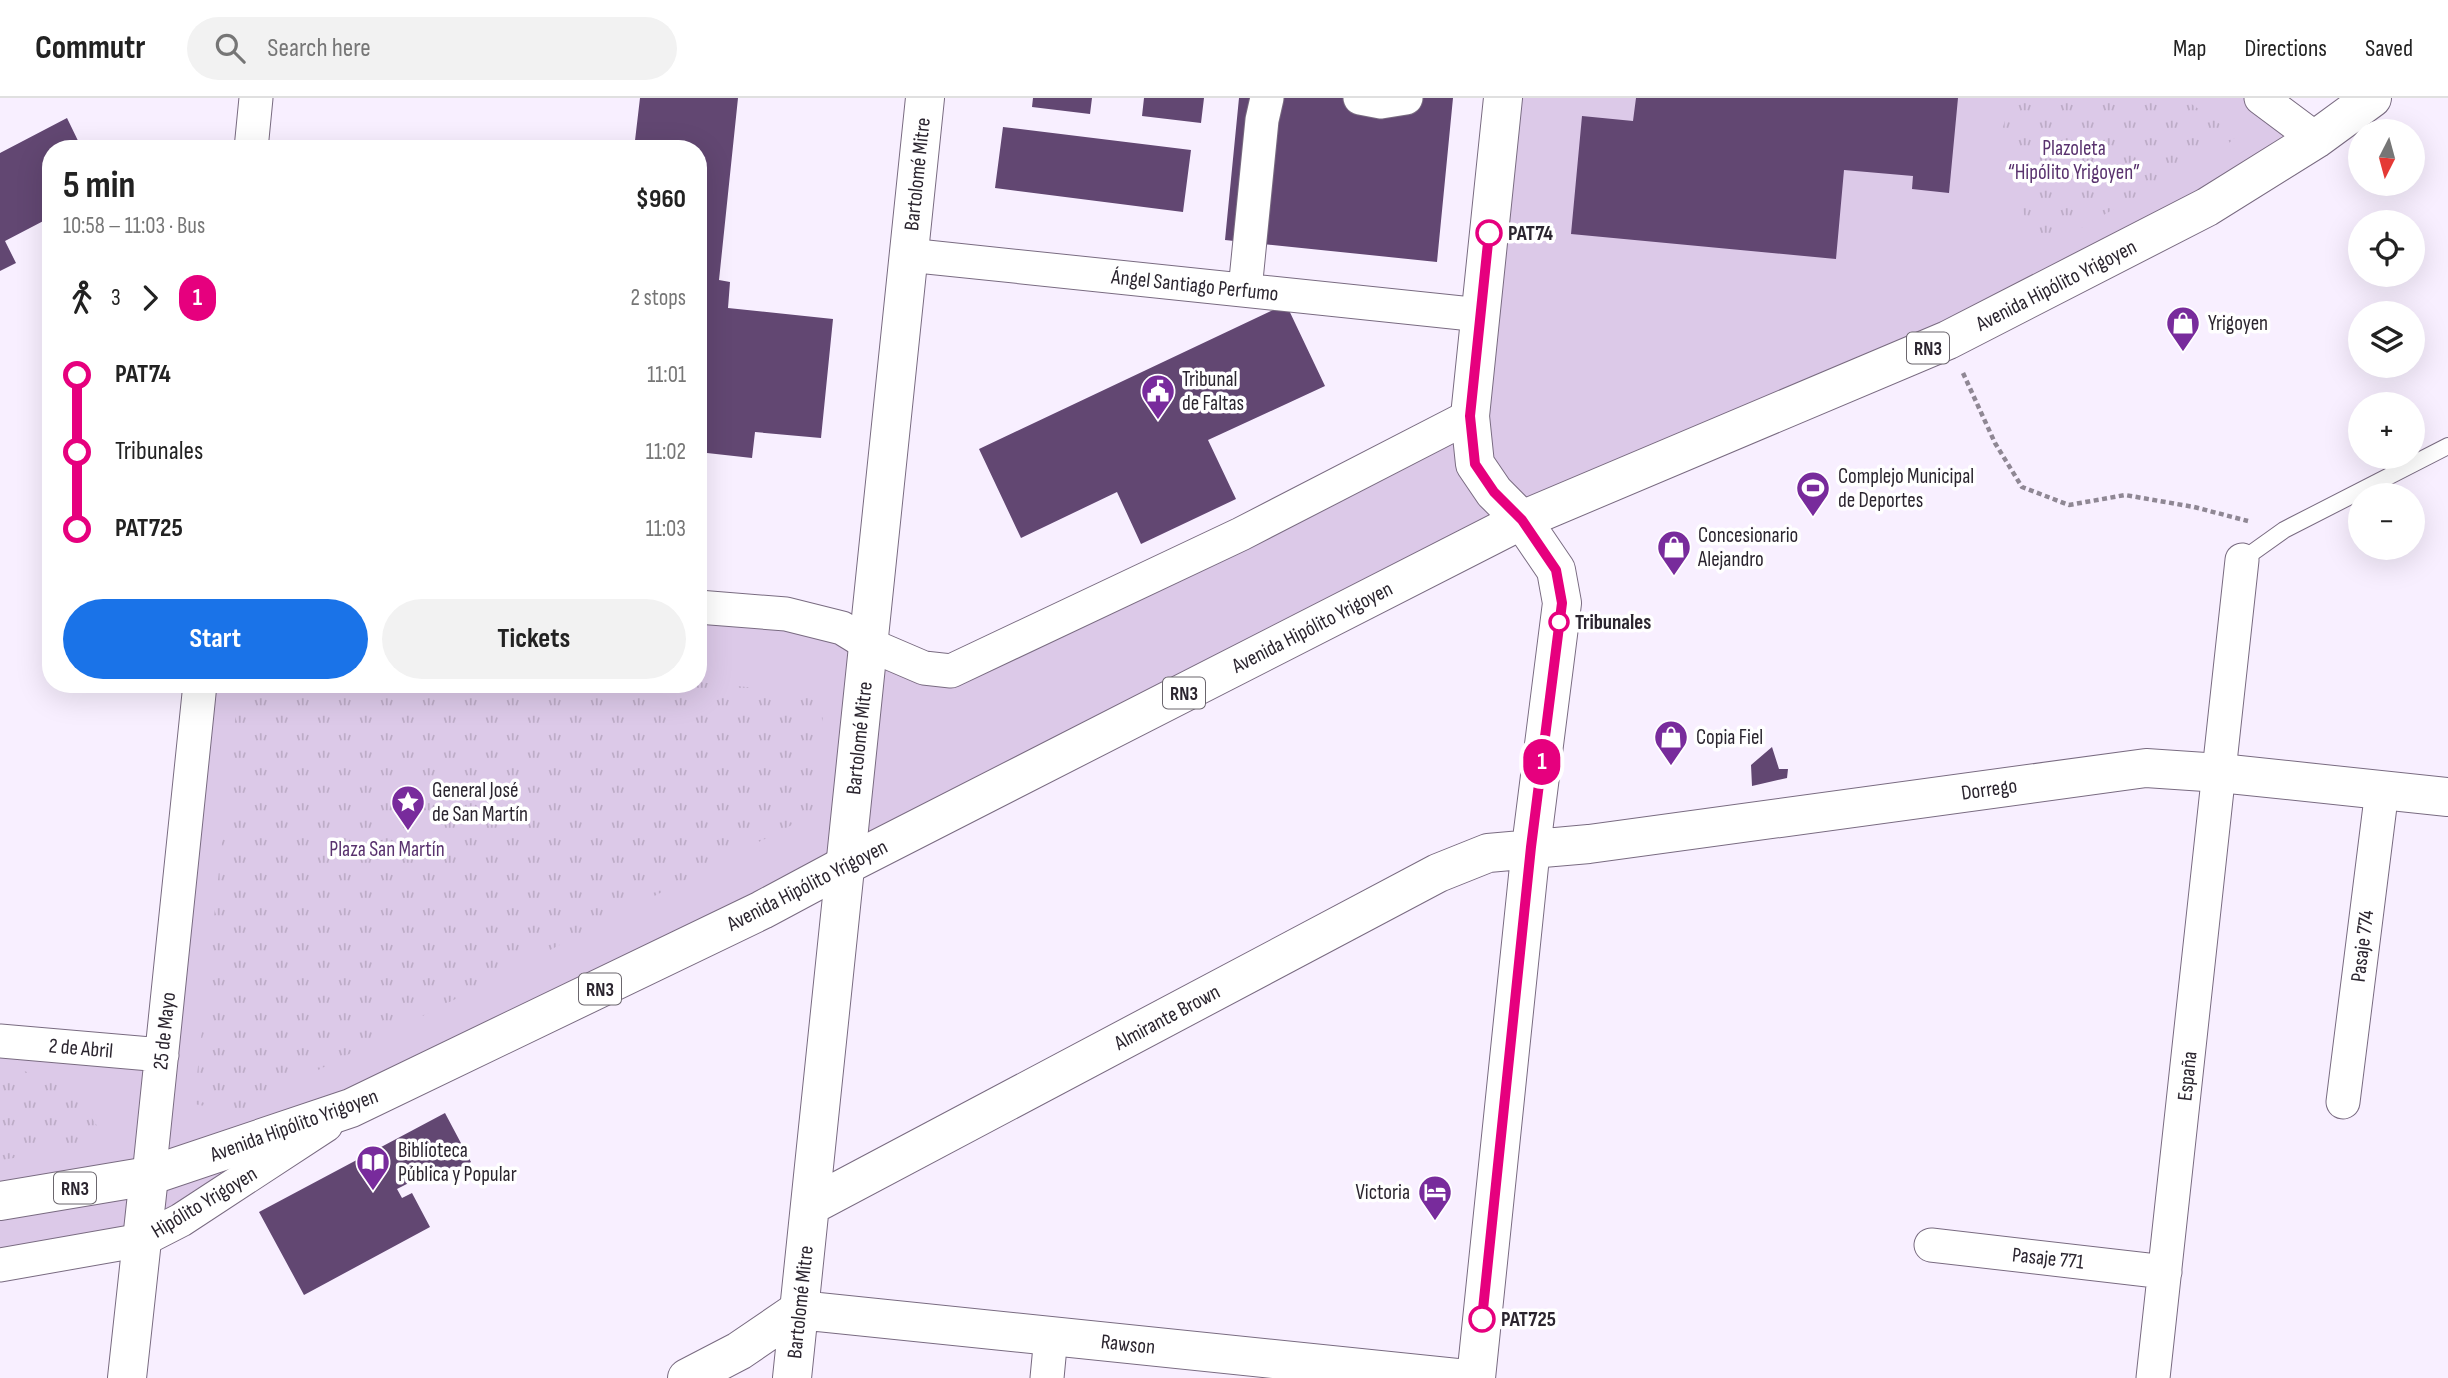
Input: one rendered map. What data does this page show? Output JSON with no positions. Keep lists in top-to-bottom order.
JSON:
{
  "streets": {
    "main road": [
      "Bartolomé Mitre",
      "Avenida Hipólito Yrigoyen",
      "RN3",
      "Dorrego",
      "Almirante Brown",
      "25 de Mayo",
      "Rawson"
    ],
    "street": [
      "Ángel Santiago Perfumo",
      "Pasaje 774",
      "2 de Abril",
      "España",
      "Hipólito Yrigoyen",
      "Pasaje 771"
    ]
  },
  "crossings": [
    ["Bartolomé Mitre", "Ángel Santiago Perfumo"],
    ["Bartolomé Mitre", "Avenida Hipólito Yrigoyen"],
    ["Bartolomé Mitre", "Almirante Brown"],
    ["Bartolomé Mitre", "Rawson"],
    ["Avenida Hipólito Yrigoyen", "25 de Mayo"],
    ["Avenida Hipólito Yrigoyen", "Hipólito Yrigoyen"],
    ["Dorrego", "Pasaje 774"],
    ["Dorrego", "Almirante Brown"],
    ["Dorrego", "España"],
    ["25 de Mayo", "2 de Abril"],
    ["25 de Mayo", "Hipólito Yrigoyen"],
    ["España", "Pasaje 771"]
  ],
  "parks": ["Plazoleta “Hipólito Yrigoyen”", "Plaza San Martín"],
  "places": {
    "other": ["PAT74", "Tribunales", "PAT725"],
    "shop": ["Yrigoyen", "Concesionario Alejandro", "Copia Fiel"],
    "public building": ["Tribunal de Faltas"],
    "sports": ["Complejo Municipal de Deportes"],
    "place": ["General José de San Martín"],
    "library": ["Biblioteca Pública y Popular"],
    "hotel": ["Victoria"]
  },
  "lines": ["bus line 1"],
  "north": "bottom",
  "page": {
    "header": "Commutr",
    "search": "Search here",
    "nav": ["Map", "Directions", "Saved"],
    "on_map": "1",
    "map_buttons": ["+", "−"],
    "heading": ["5 min", "10:58 – 11:03 · Bus", "$960"],
    "legs": ["3", "1", "2 stops"],
    "list": [
      {
        "name": "PAT74",
        "value": "11:01"
      },
      {
        "name": "Tribunales",
        "value": "11:02"
      },
      {
        "name": "PAT725",
        "value": "11:03"
      }
    ],
    "buttons": ["Start", "Tickets"]
  }
}
